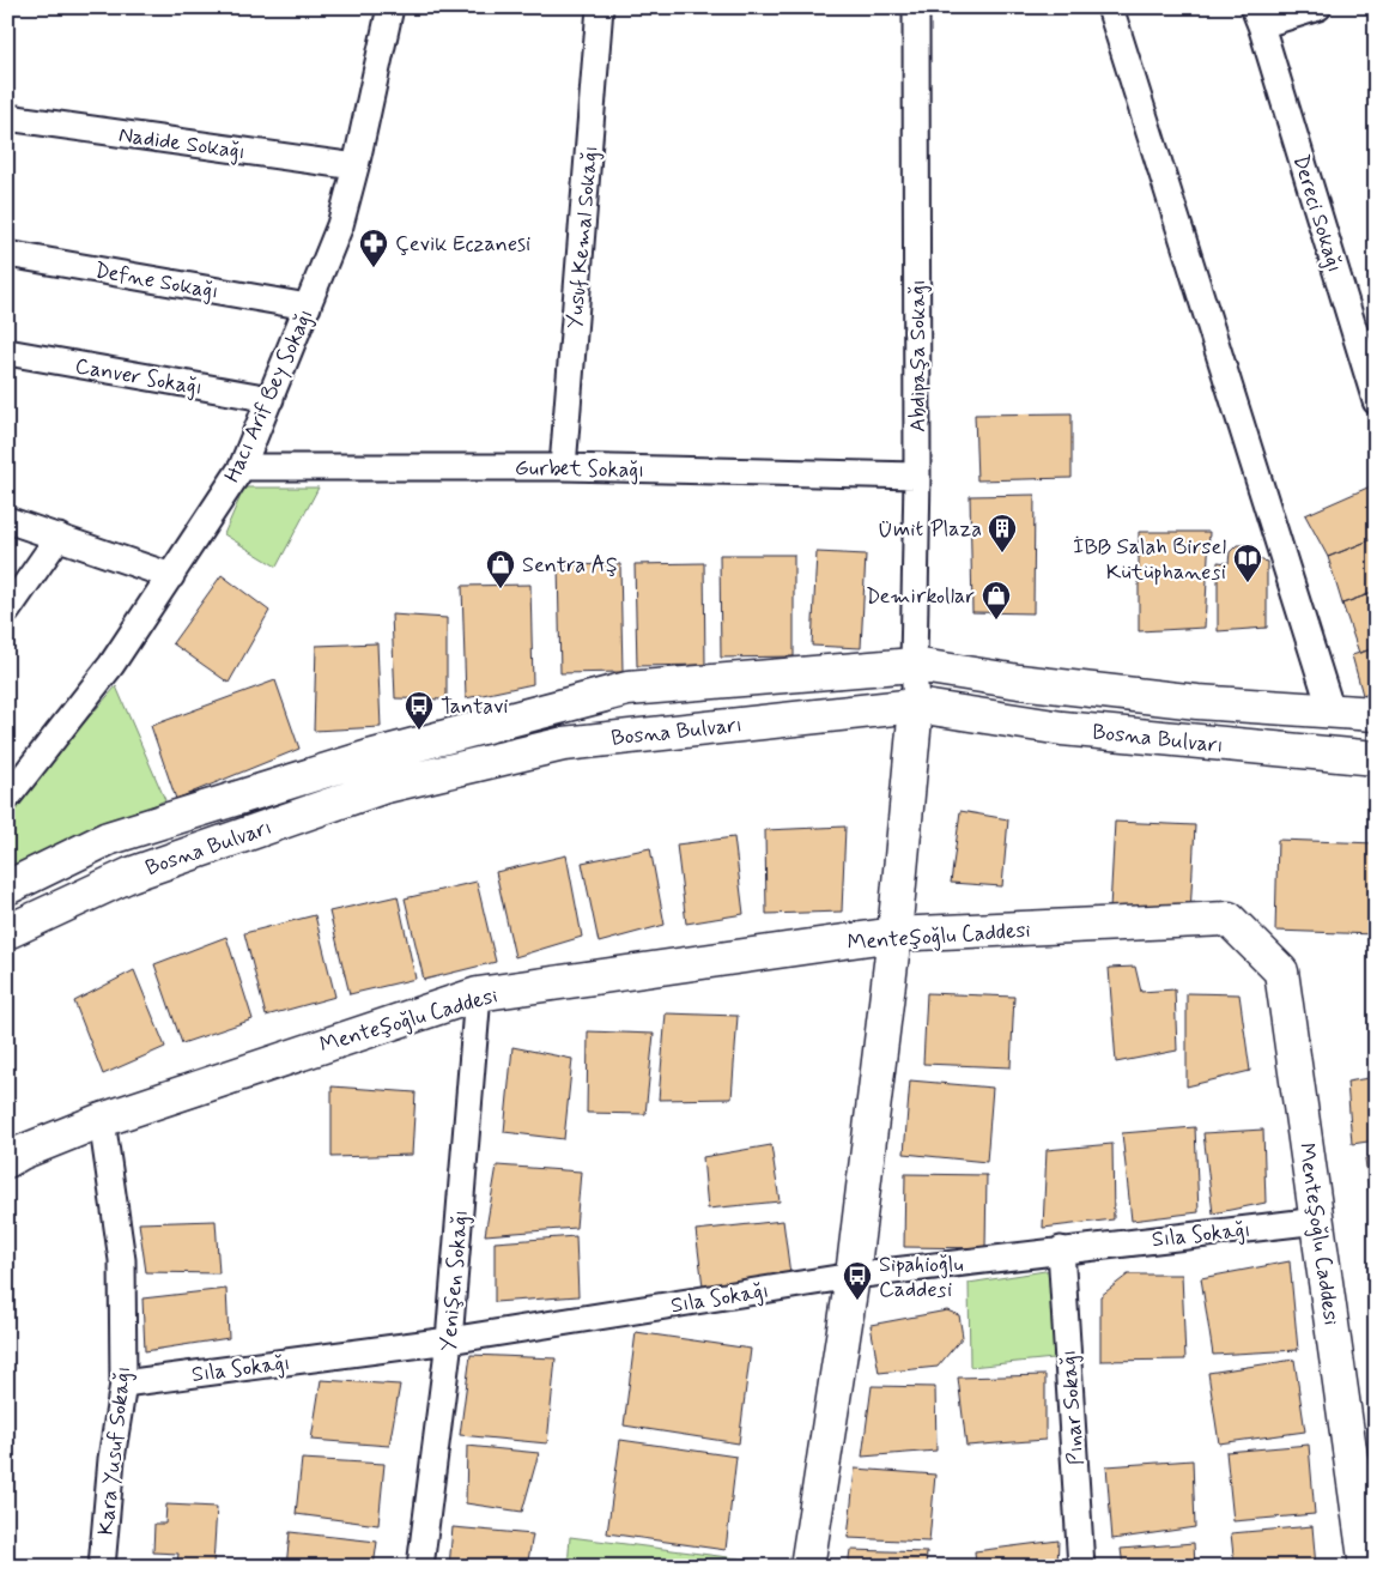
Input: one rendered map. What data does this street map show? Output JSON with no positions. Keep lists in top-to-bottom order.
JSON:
{
  "streets": {
    "street": [
      "Nadide Sokağı",
      "Dereci Sokağı",
      "Yusuf Kemal Sokağı",
      "Defne Sokağı",
      "Abdipaşa Sokağı",
      "Canver Sokağı",
      "Hacı Arif Bey Sokağı",
      "Gurbet Sokağı",
      "Bosna Bulvarı",
      "Menteşoğlu Caddesi",
      "Sıla Sokağı",
      "Yenişen Sokağı",
      "Pınar Sokağı",
      "Kara Yusuf Sokağı"
    ]
  },
  "crossings": [
    ["Nadide Sokağı", "Hacı Arif Bey Sokağı"],
    ["Yusuf Kemal Sokağı", "Gurbet Sokağı"],
    ["Defne Sokağı", "Hacı Arif Bey Sokağı"],
    ["Abdipaşa Sokağı", "Gurbet Sokağı"],
    ["Abdipaşa Sokağı", "Bosna Bulvarı"],
    ["Canver Sokağı", "Hacı Arif Bey Sokağı"],
    ["Hacı Arif Bey Sokağı", "Gurbet Sokağı"],
    ["Menteşoğlu Caddesi", "Sıla Sokağı"],
    ["Menteşoğlu Caddesi", "Yenişen Sokağı"],
    ["Menteşoğlu Caddesi", "Kara Yusuf Sokağı"],
    ["Sıla Sokağı", "Yenişen Sokağı"],
    ["Sıla Sokağı", "Pınar Sokağı"],
    ["Sıla Sokağı", "Kara Yusuf Sokağı"]
  ],
  "places": {
    "pharmacy": ["Çevik Eczanesi"],
    "building": ["Ümit Plaza"],
    "library": ["İBB Salah Birsel Kütüphanesi"],
    "shop": ["Sentra AŞ", "Demirkollar"],
    "bus stop": ["Tantavi", "Sipahioğlu Caddesi"]
  }
}
